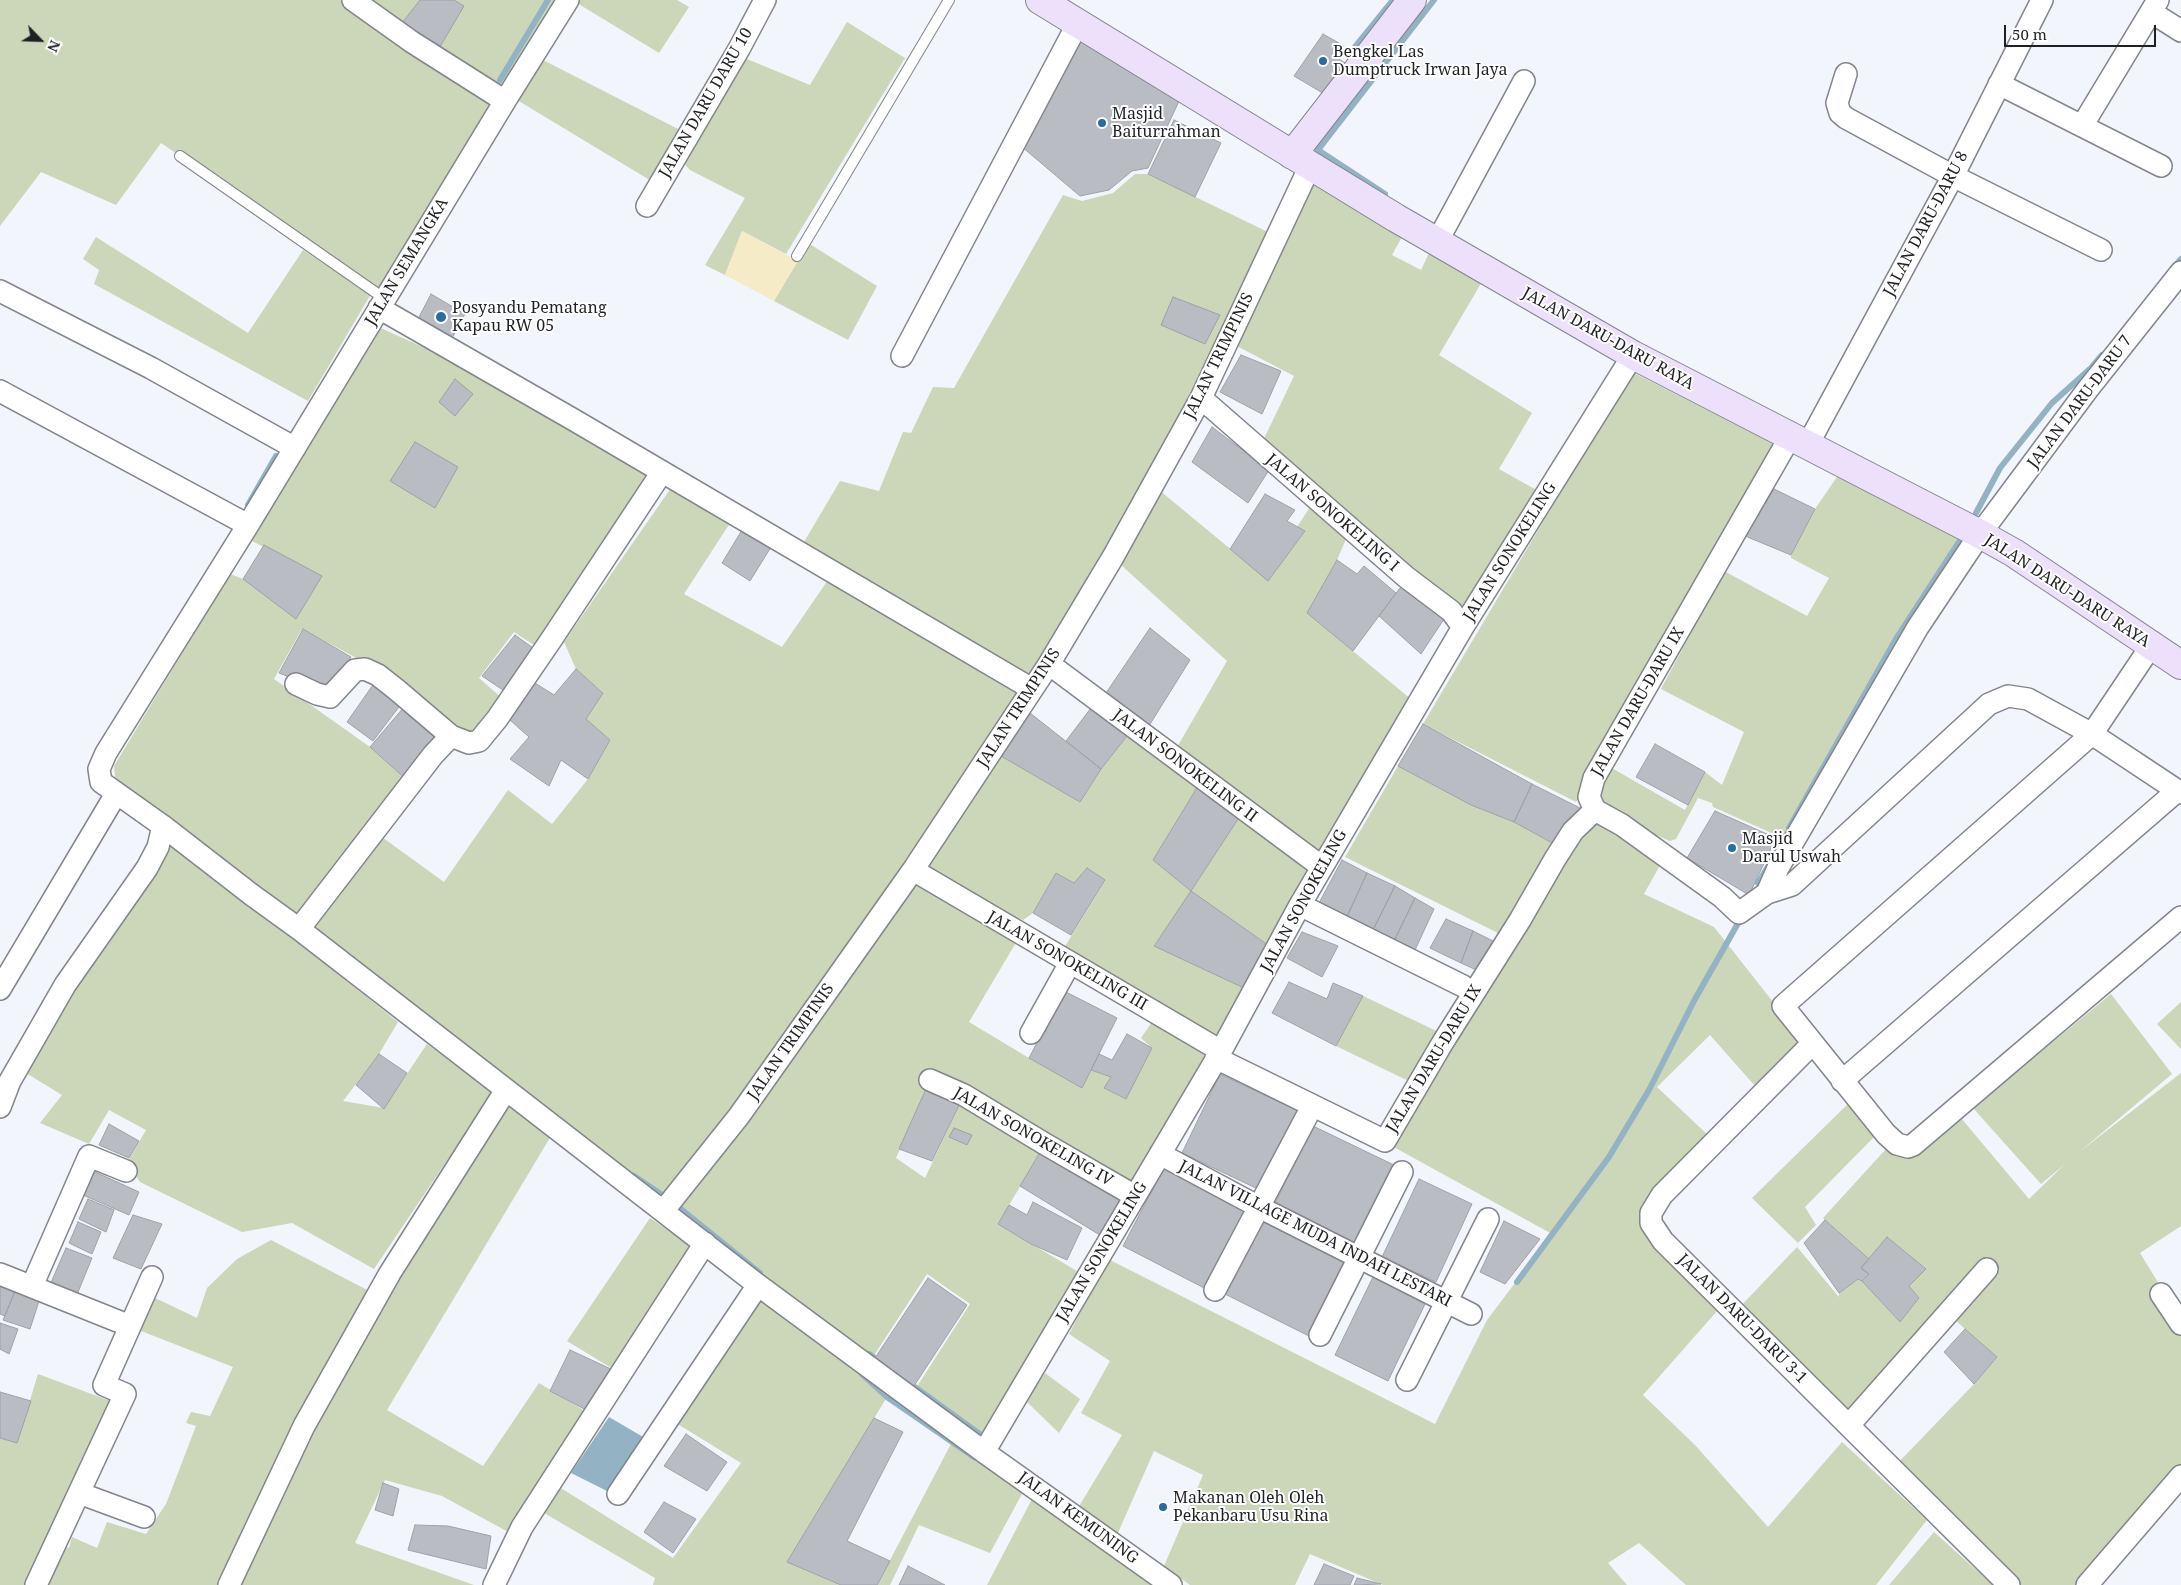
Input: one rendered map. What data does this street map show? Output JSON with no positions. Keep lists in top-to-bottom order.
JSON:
{
  "streets": {
    "main road": ["JALAN DARU-DARU RAYA"],
    "street": [
      "JALAN DARU DARU 10",
      "JALAN DARU-DARU 8",
      "JALAN SEMANGKA",
      "JALAN TRIMPINIS",
      "JALAN DARU-DARU 7",
      "JALAN SONOKELING I",
      "JALAN SONOKELING",
      "JALAN DARU-DARU IX",
      "JALAN SONOKELING II",
      "JALAN SONOKELING III",
      "JALAN SONOKELING IV",
      "JALAN VILLAGE MUDA INDAH LESTARI",
      "JALAN DARU-DARU 3-1",
      "JALAN KEMUNING"
    ]
  },
  "crossings": [
    ["JALAN DARU-DARU 8", "JALAN DARU-DARU RAYA"],
    ["JALAN DARU-DARU 8", "JALAN DARU-DARU IX"],
    ["JALAN SEMANGKA", "JALAN KEMUNING"],
    ["JALAN DARU-DARU RAYA", "JALAN TRIMPINIS"],
    ["JALAN DARU-DARU RAYA", "JALAN DARU-DARU 7"],
    ["JALAN DARU-DARU RAYA", "JALAN SONOKELING"],
    ["JALAN DARU-DARU RAYA", "JALAN DARU-DARU IX"],
    ["JALAN TRIMPINIS", "JALAN SONOKELING I"],
    ["JALAN TRIMPINIS", "JALAN SONOKELING II"],
    ["JALAN TRIMPINIS", "JALAN SONOKELING III"],
    ["JALAN TRIMPINIS", "JALAN KEMUNING"],
    ["JALAN SONOKELING I", "JALAN SONOKELING"],
    ["JALAN SONOKELING", "JALAN SONOKELING II"],
    ["JALAN SONOKELING", "JALAN SONOKELING III"],
    ["JALAN SONOKELING", "JALAN SONOKELING IV"],
    ["JALAN SONOKELING", "JALAN VILLAGE MUDA INDAH LESTARI"],
    ["JALAN SONOKELING", "JALAN KEMUNING"],
    ["JALAN DARU-DARU IX", "JALAN SONOKELING III"]
  ],
  "places": [
    "Bengkel Las Dumptruck Irwan Jaya",
    "Masjid Baiturrahman",
    "Posyandu Pematang Kapau RW 05",
    "Masjid Darul Uswah",
    "Makanan Oleh Oleh Pekanbaru Usu Rina"
  ],
  "scale_bar": "50 m",
  "north": "bottom right"
}
